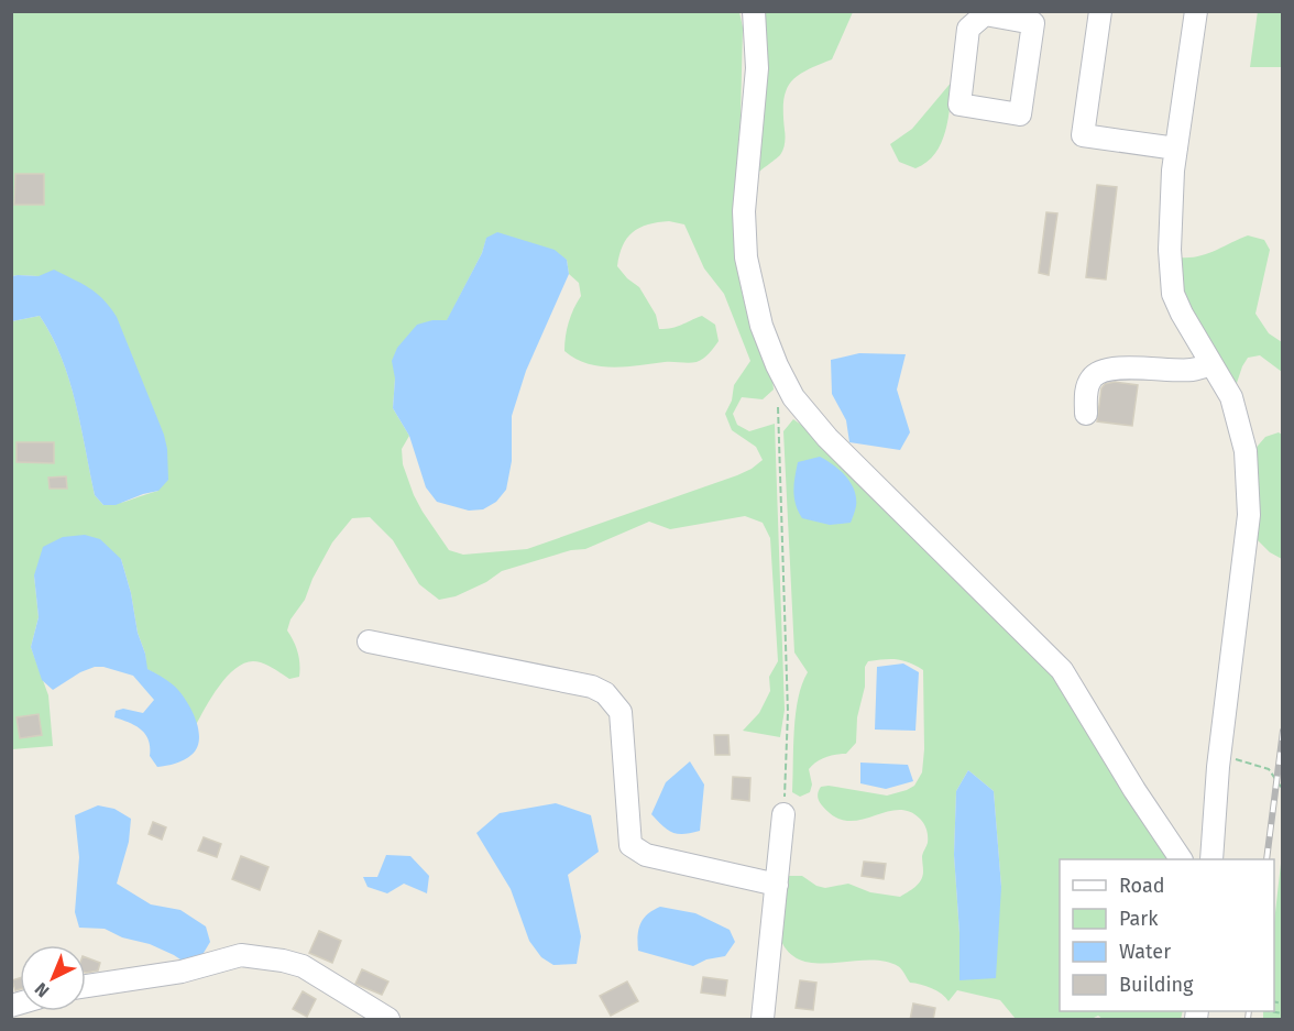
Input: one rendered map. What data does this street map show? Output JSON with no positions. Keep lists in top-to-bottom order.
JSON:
{
  "legend": [
    "Road",
    "Park",
    "Water",
    "Building"
  ],
  "north": "bottom left"
}
